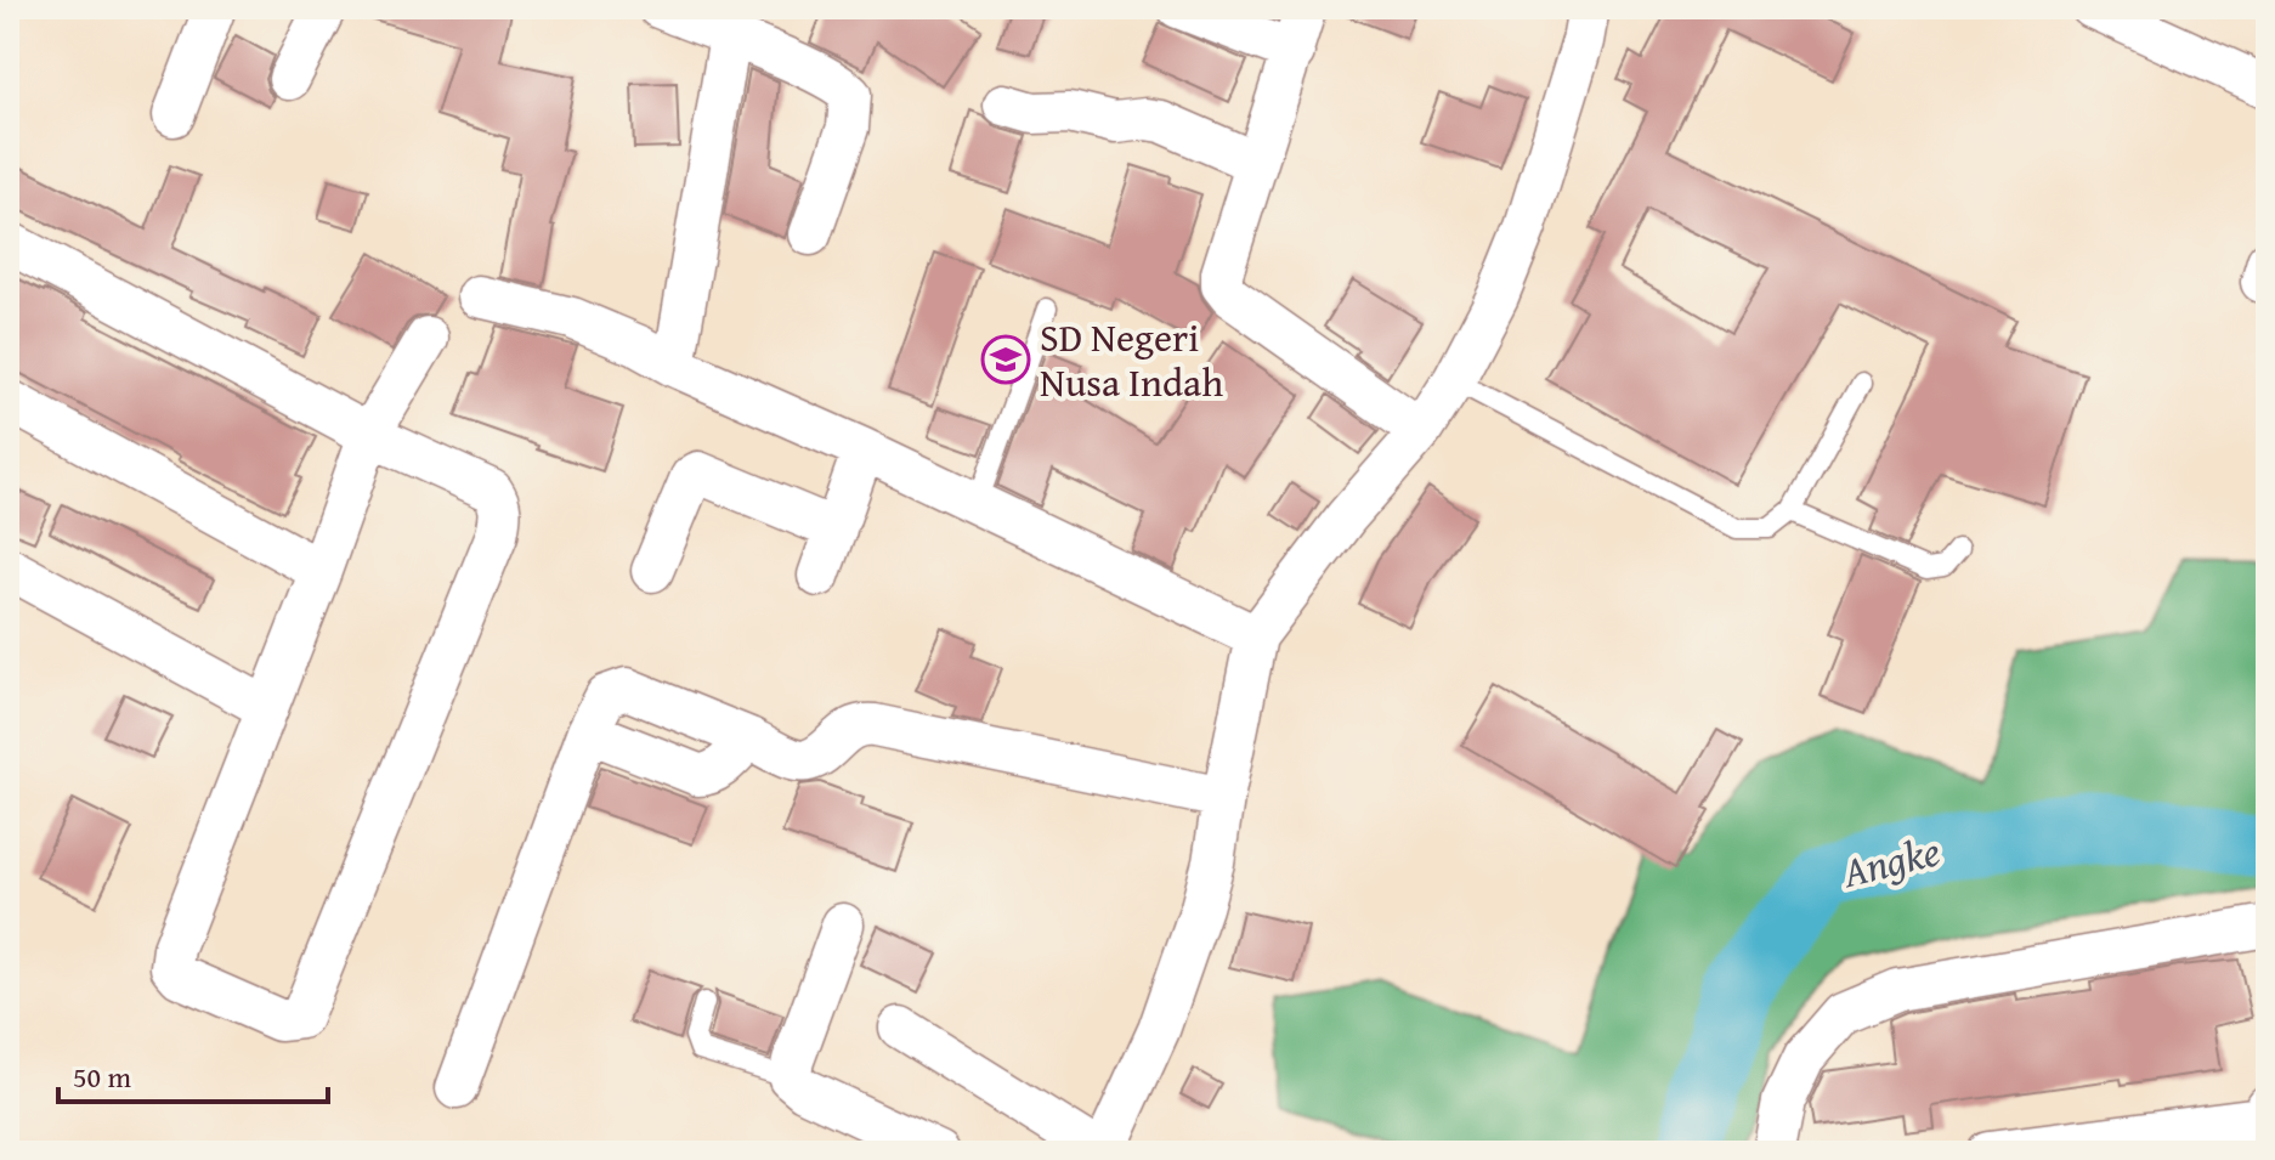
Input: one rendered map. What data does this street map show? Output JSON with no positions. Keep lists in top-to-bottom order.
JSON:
{
  "water": ["Angke"],
  "places": {
    "school or university": ["SD Negeri Nusa Indah"]
  },
  "scale_bar": "50 m"
}
